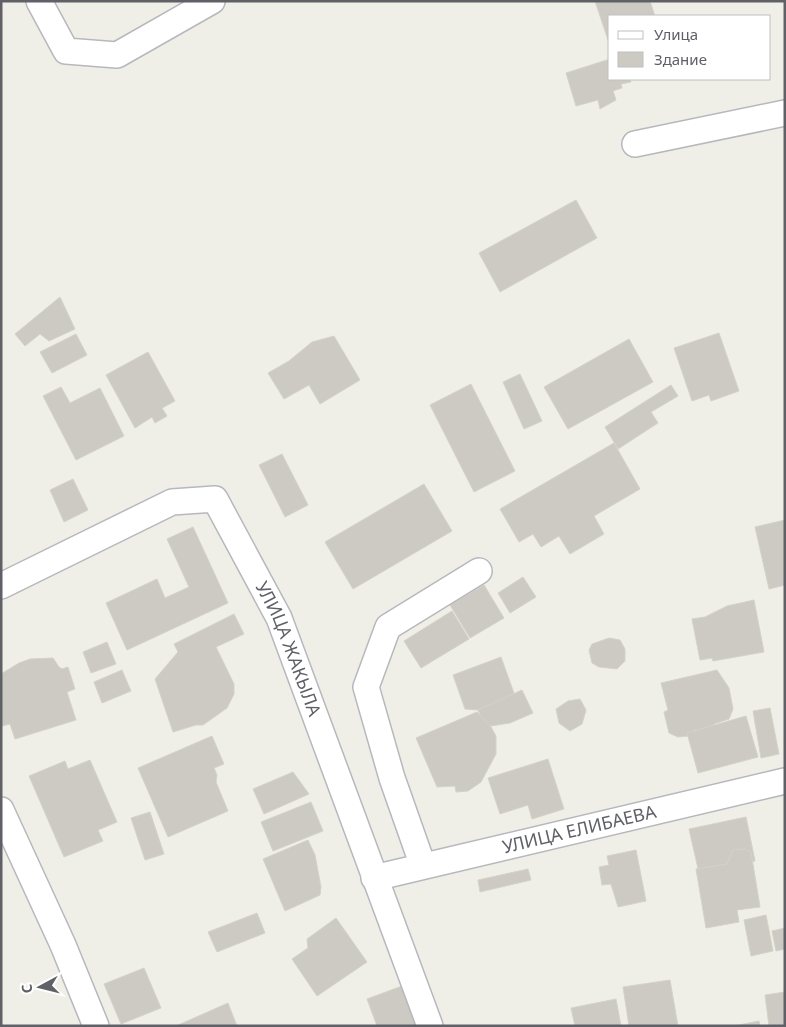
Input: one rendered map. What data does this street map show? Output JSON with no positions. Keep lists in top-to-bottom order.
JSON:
{
  "streets": {
    "street": ["УЛИЦА ЖАКЫЛА", "УЛИЦА ЕЛИБАЕВА"]
  },
  "crossings": [
    ["УЛИЦА ЖАКЫЛА", "УЛИЦА ЕЛИБАЕВА"]
  ],
  "legend": ["Улица", "Здание"],
  "north": "left"
}
